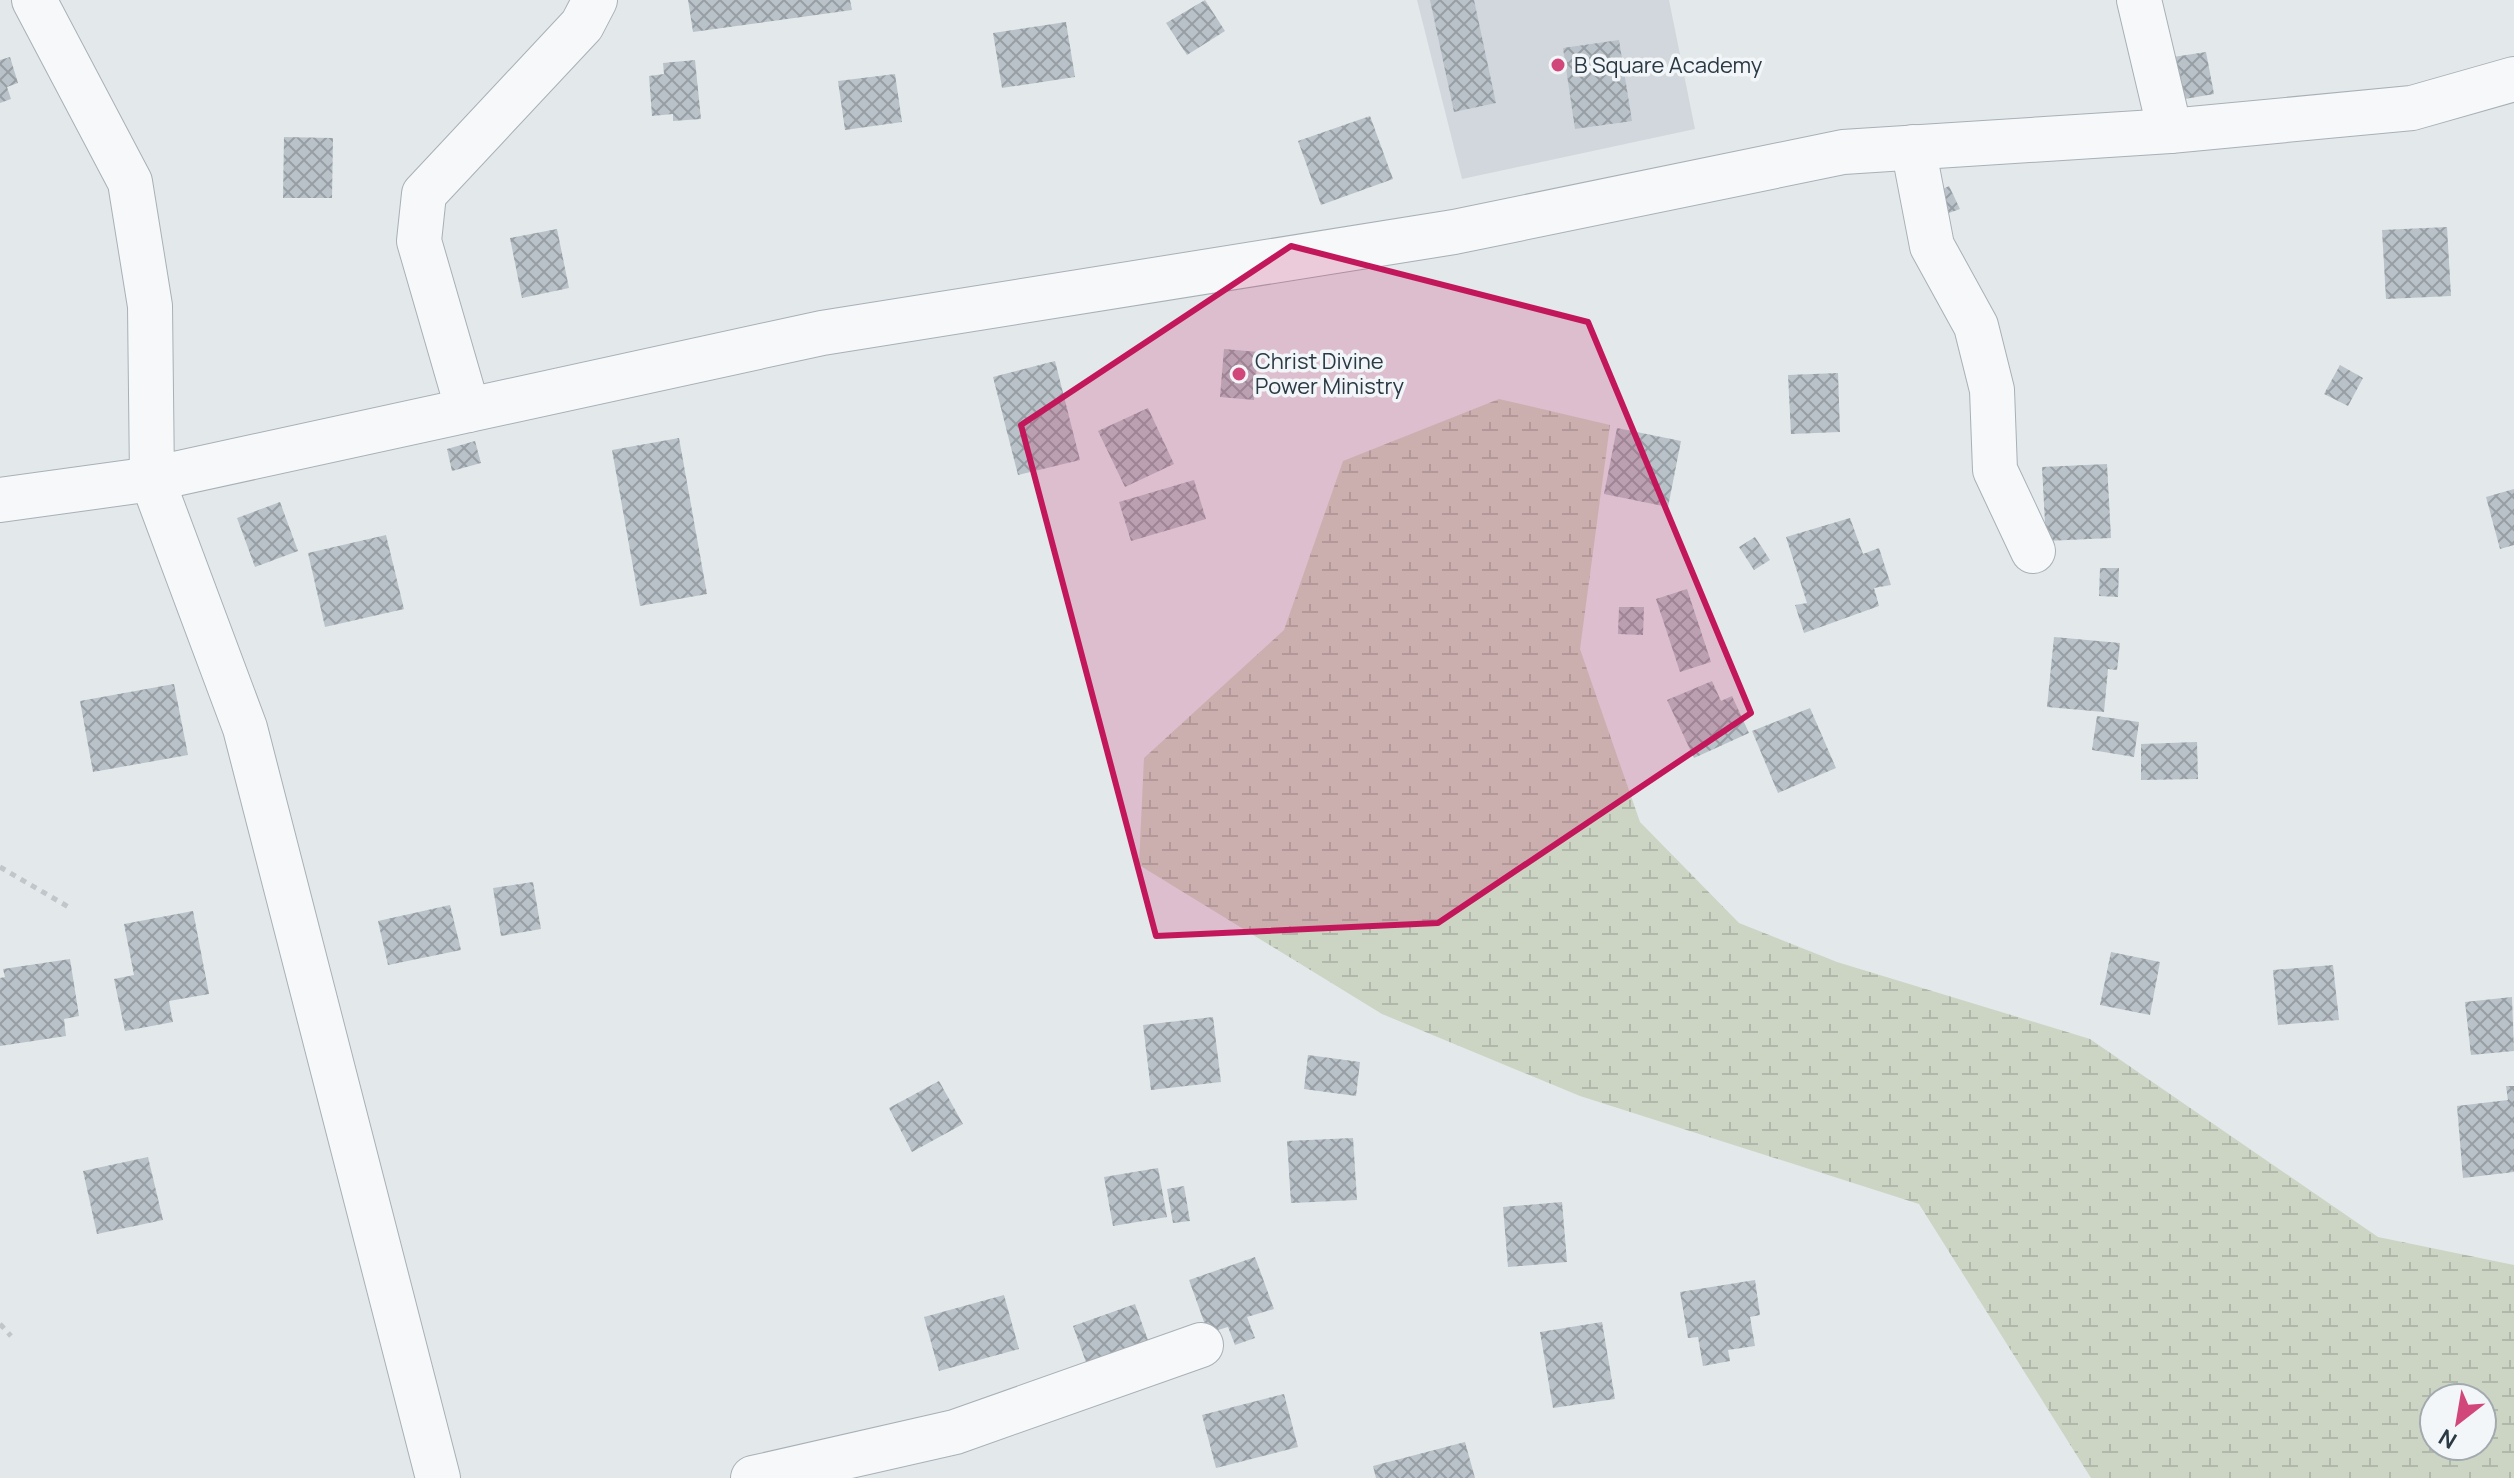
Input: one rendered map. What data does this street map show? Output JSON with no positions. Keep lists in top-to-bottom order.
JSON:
{
  "places": ["B Square Academy", "Christ Divine Power Ministry"],
  "north": "bottom left"
}
